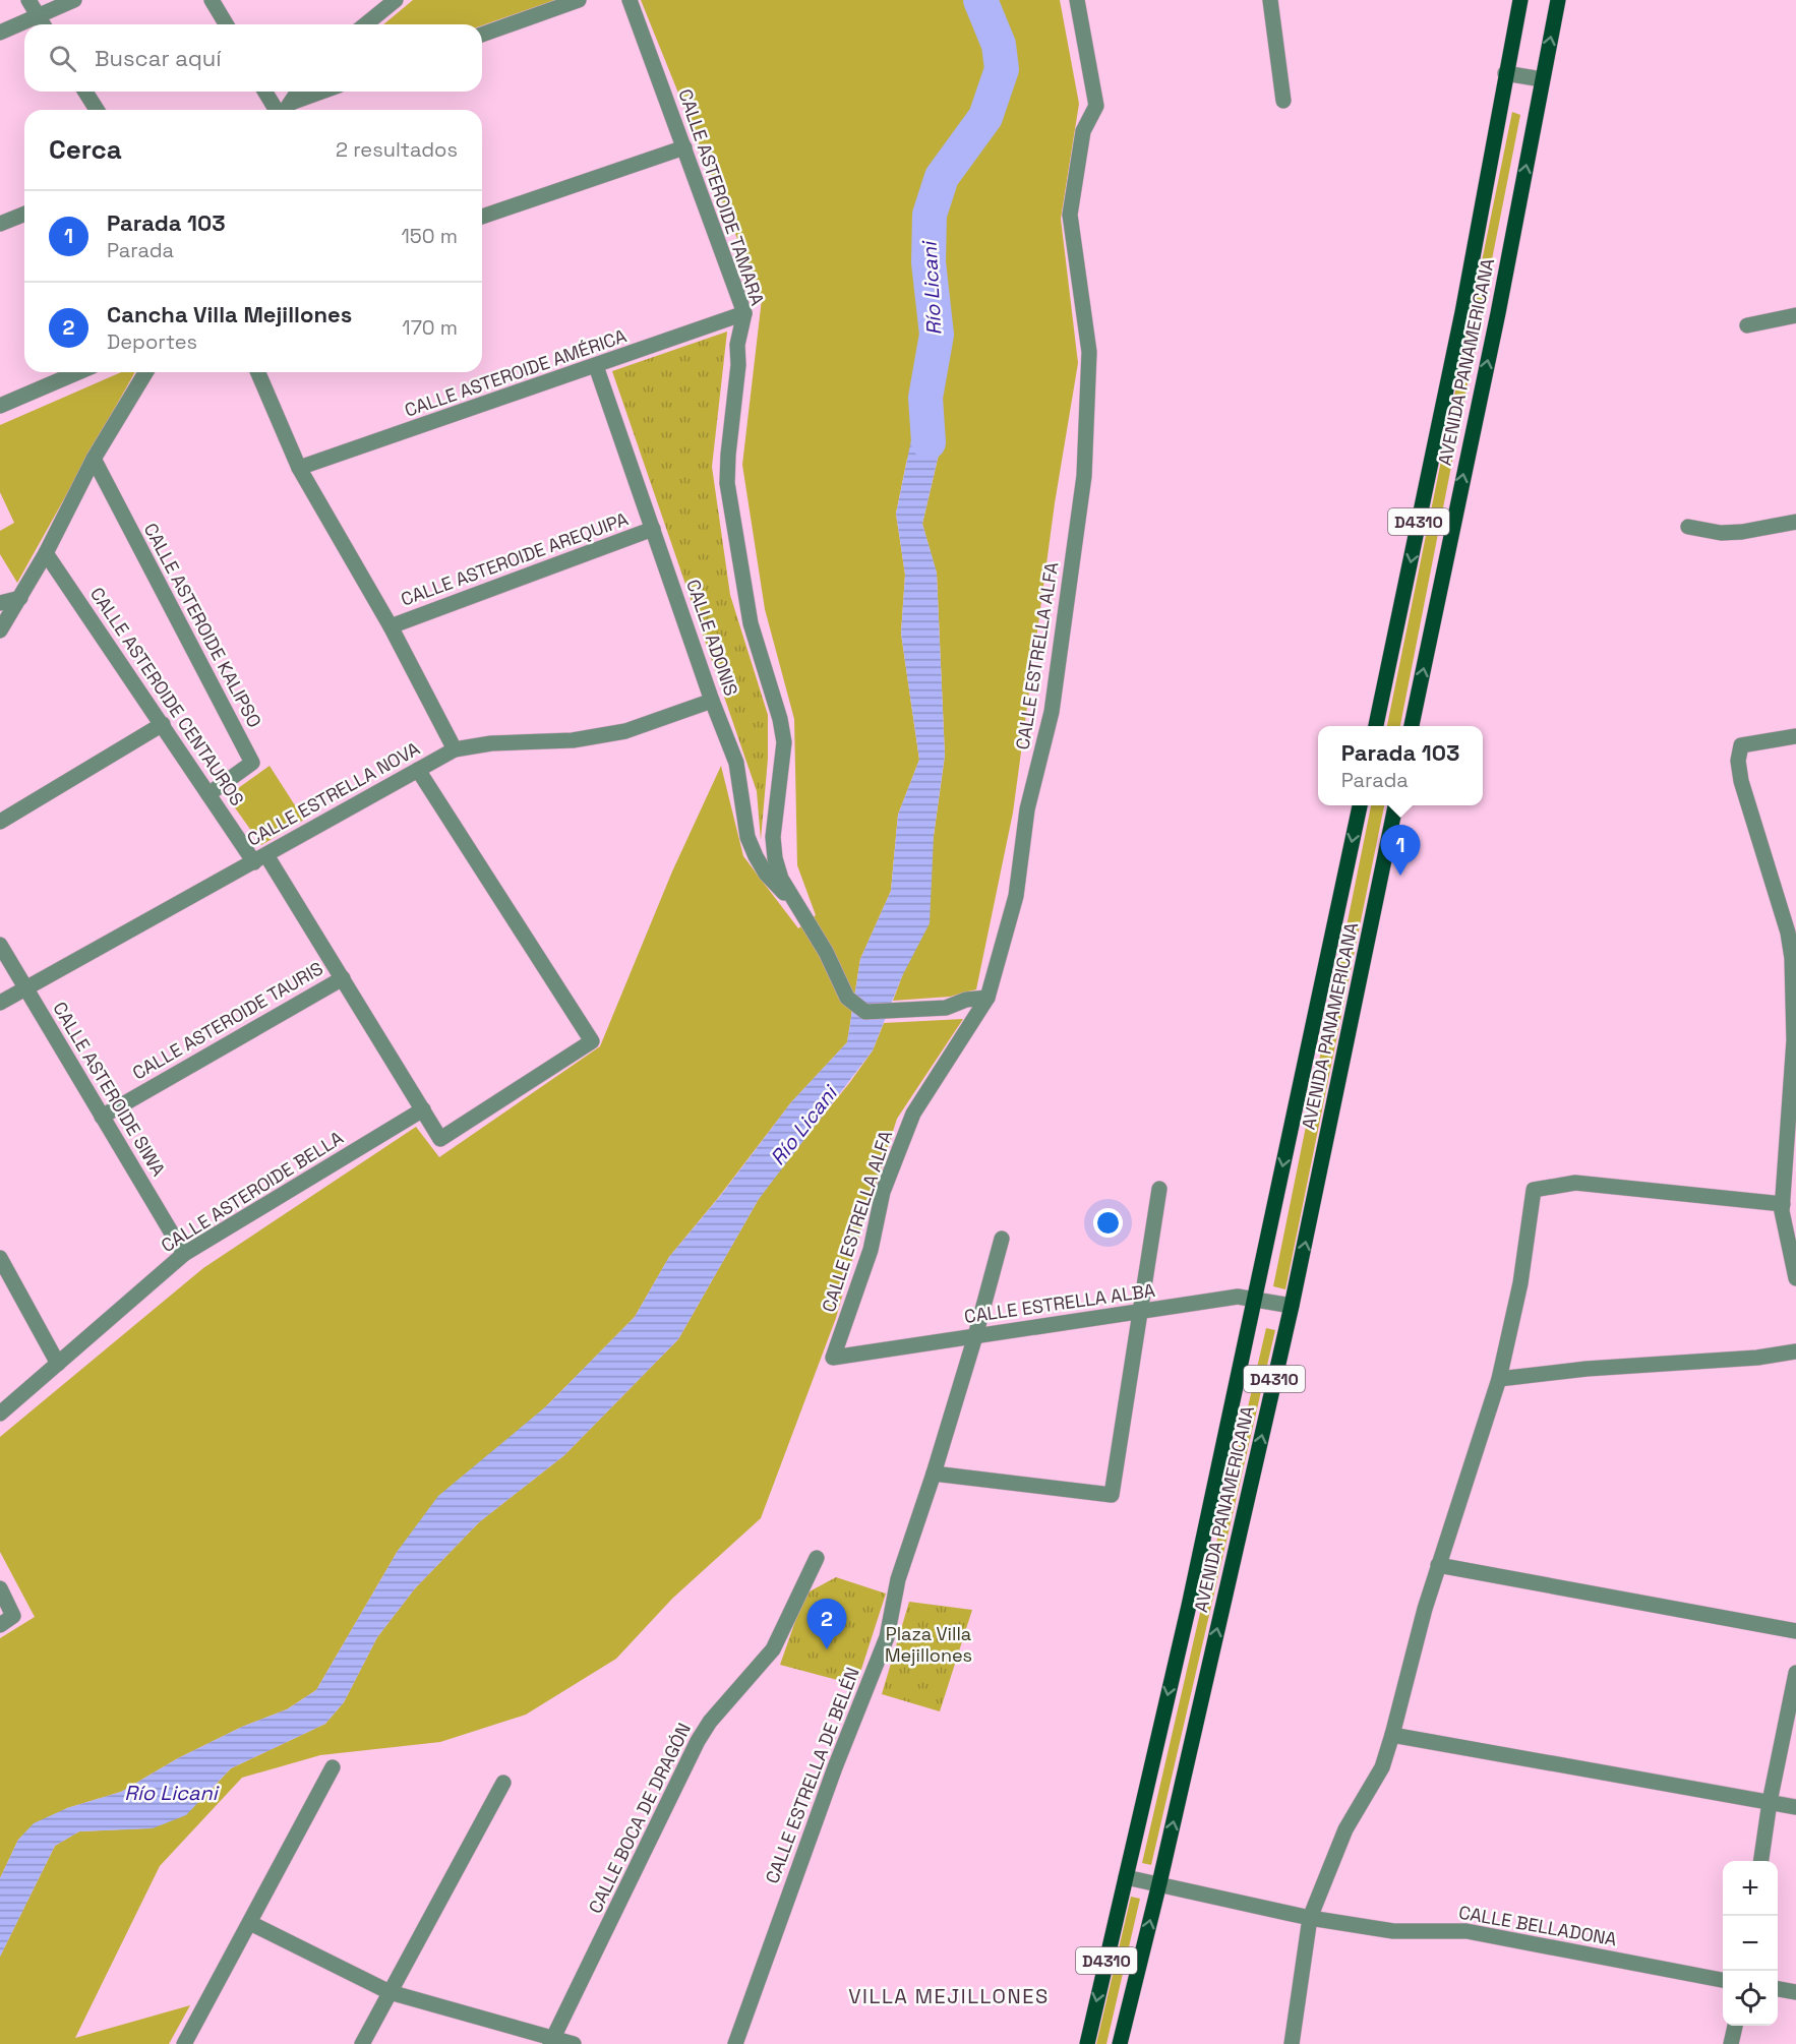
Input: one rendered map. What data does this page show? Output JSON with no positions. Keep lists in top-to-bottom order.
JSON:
{
  "streets": {
    "main road": ["AVENIDA PANAMERICANA", "D4310"],
    "street": [
      "CALLE ASTEROIDE TAMARA",
      "CALLE ASTEROIDE AMÉRICA",
      "CALLE ASTEROIDE AREQUIPA",
      "CALLE ASTEROIDE KALIPSO",
      "CALLE ADONIS",
      "CALLE ESTRELLA ALFA",
      "CALLE ASTEROIDE CENTAUROS",
      "CALLE ESTRELLA NOVA",
      "CALLE ASTEROIDE TAURIS",
      "CALLE ASTEROIDE SIWA",
      "CALLE ASTEROIDE BELLA",
      "CALLE ESTRELLA ALBA",
      "CALLE ESTRELLA DE BELÉN",
      "CALLE BOCA DE DRAGÓN",
      "CALLE BELLADONA"
    ]
  },
  "crossings": [
    ["CALLE ASTEROIDE TAMARA", "CALLE ASTEROIDE AMÉRICA"],
    ["CALLE ASTEROIDE TAMARA", "CALLE ADONIS"],
    ["AVENIDA PANAMERICANA", "CALLE ESTRELLA ALBA"],
    ["AVENIDA PANAMERICANA", "CALLE BELLADONA"],
    ["CALLE ASTEROIDE AMÉRICA", "CALLE ADONIS"],
    ["CALLE ASTEROIDE AREQUIPA", "CALLE ADONIS"],
    ["CALLE ASTEROIDE KALIPSO", "CALLE ASTEROIDE CENTAUROS"],
    ["CALLE ADONIS", "CALLE ESTRELLA NOVA"],
    ["CALLE ESTRELLA ALFA", "CALLE ESTRELLA ALBA"],
    ["CALLE ASTEROIDE CENTAUROS", "CALLE ESTRELLA NOVA"],
    ["CALLE ASTEROIDE CENTAUROS", "CALLE ASTEROIDE TAURIS"],
    ["CALLE ASTEROIDE CENTAUROS", "CALLE ASTEROIDE BELLA"],
    ["CALLE ESTRELLA NOVA", "CALLE ASTEROIDE SIWA"],
    ["CALLE ASTEROIDE TAURIS", "CALLE ASTEROIDE SIWA"],
    ["CALLE ASTEROIDE SIWA", "CALLE ASTEROIDE BELLA"],
    ["CALLE ESTRELLA ALBA", "CALLE ESTRELLA DE BELÉN"]
  ],
  "districts": ["VILLA MEJILLONES"],
  "water": ["Río Licani"],
  "parks": ["Plaza Villa Mejillones"],
  "page": {
    "search": "Buscar aquí",
    "heading": ["Cerca", "2 resultados"],
    "list": [
      {
        "mark": "1",
        "name": "Parada 103",
        "note": "Parada",
        "value": "150 m"
      },
      {
        "mark": "2",
        "name": "Cancha Villa Mejillones",
        "note": "Deportes",
        "value": "170 m"
      }
    ],
    "popup": ["Parada 103", "Parada"],
    "pins": ["1", "2"],
    "map_buttons": ["+", "−"]
  }
}
